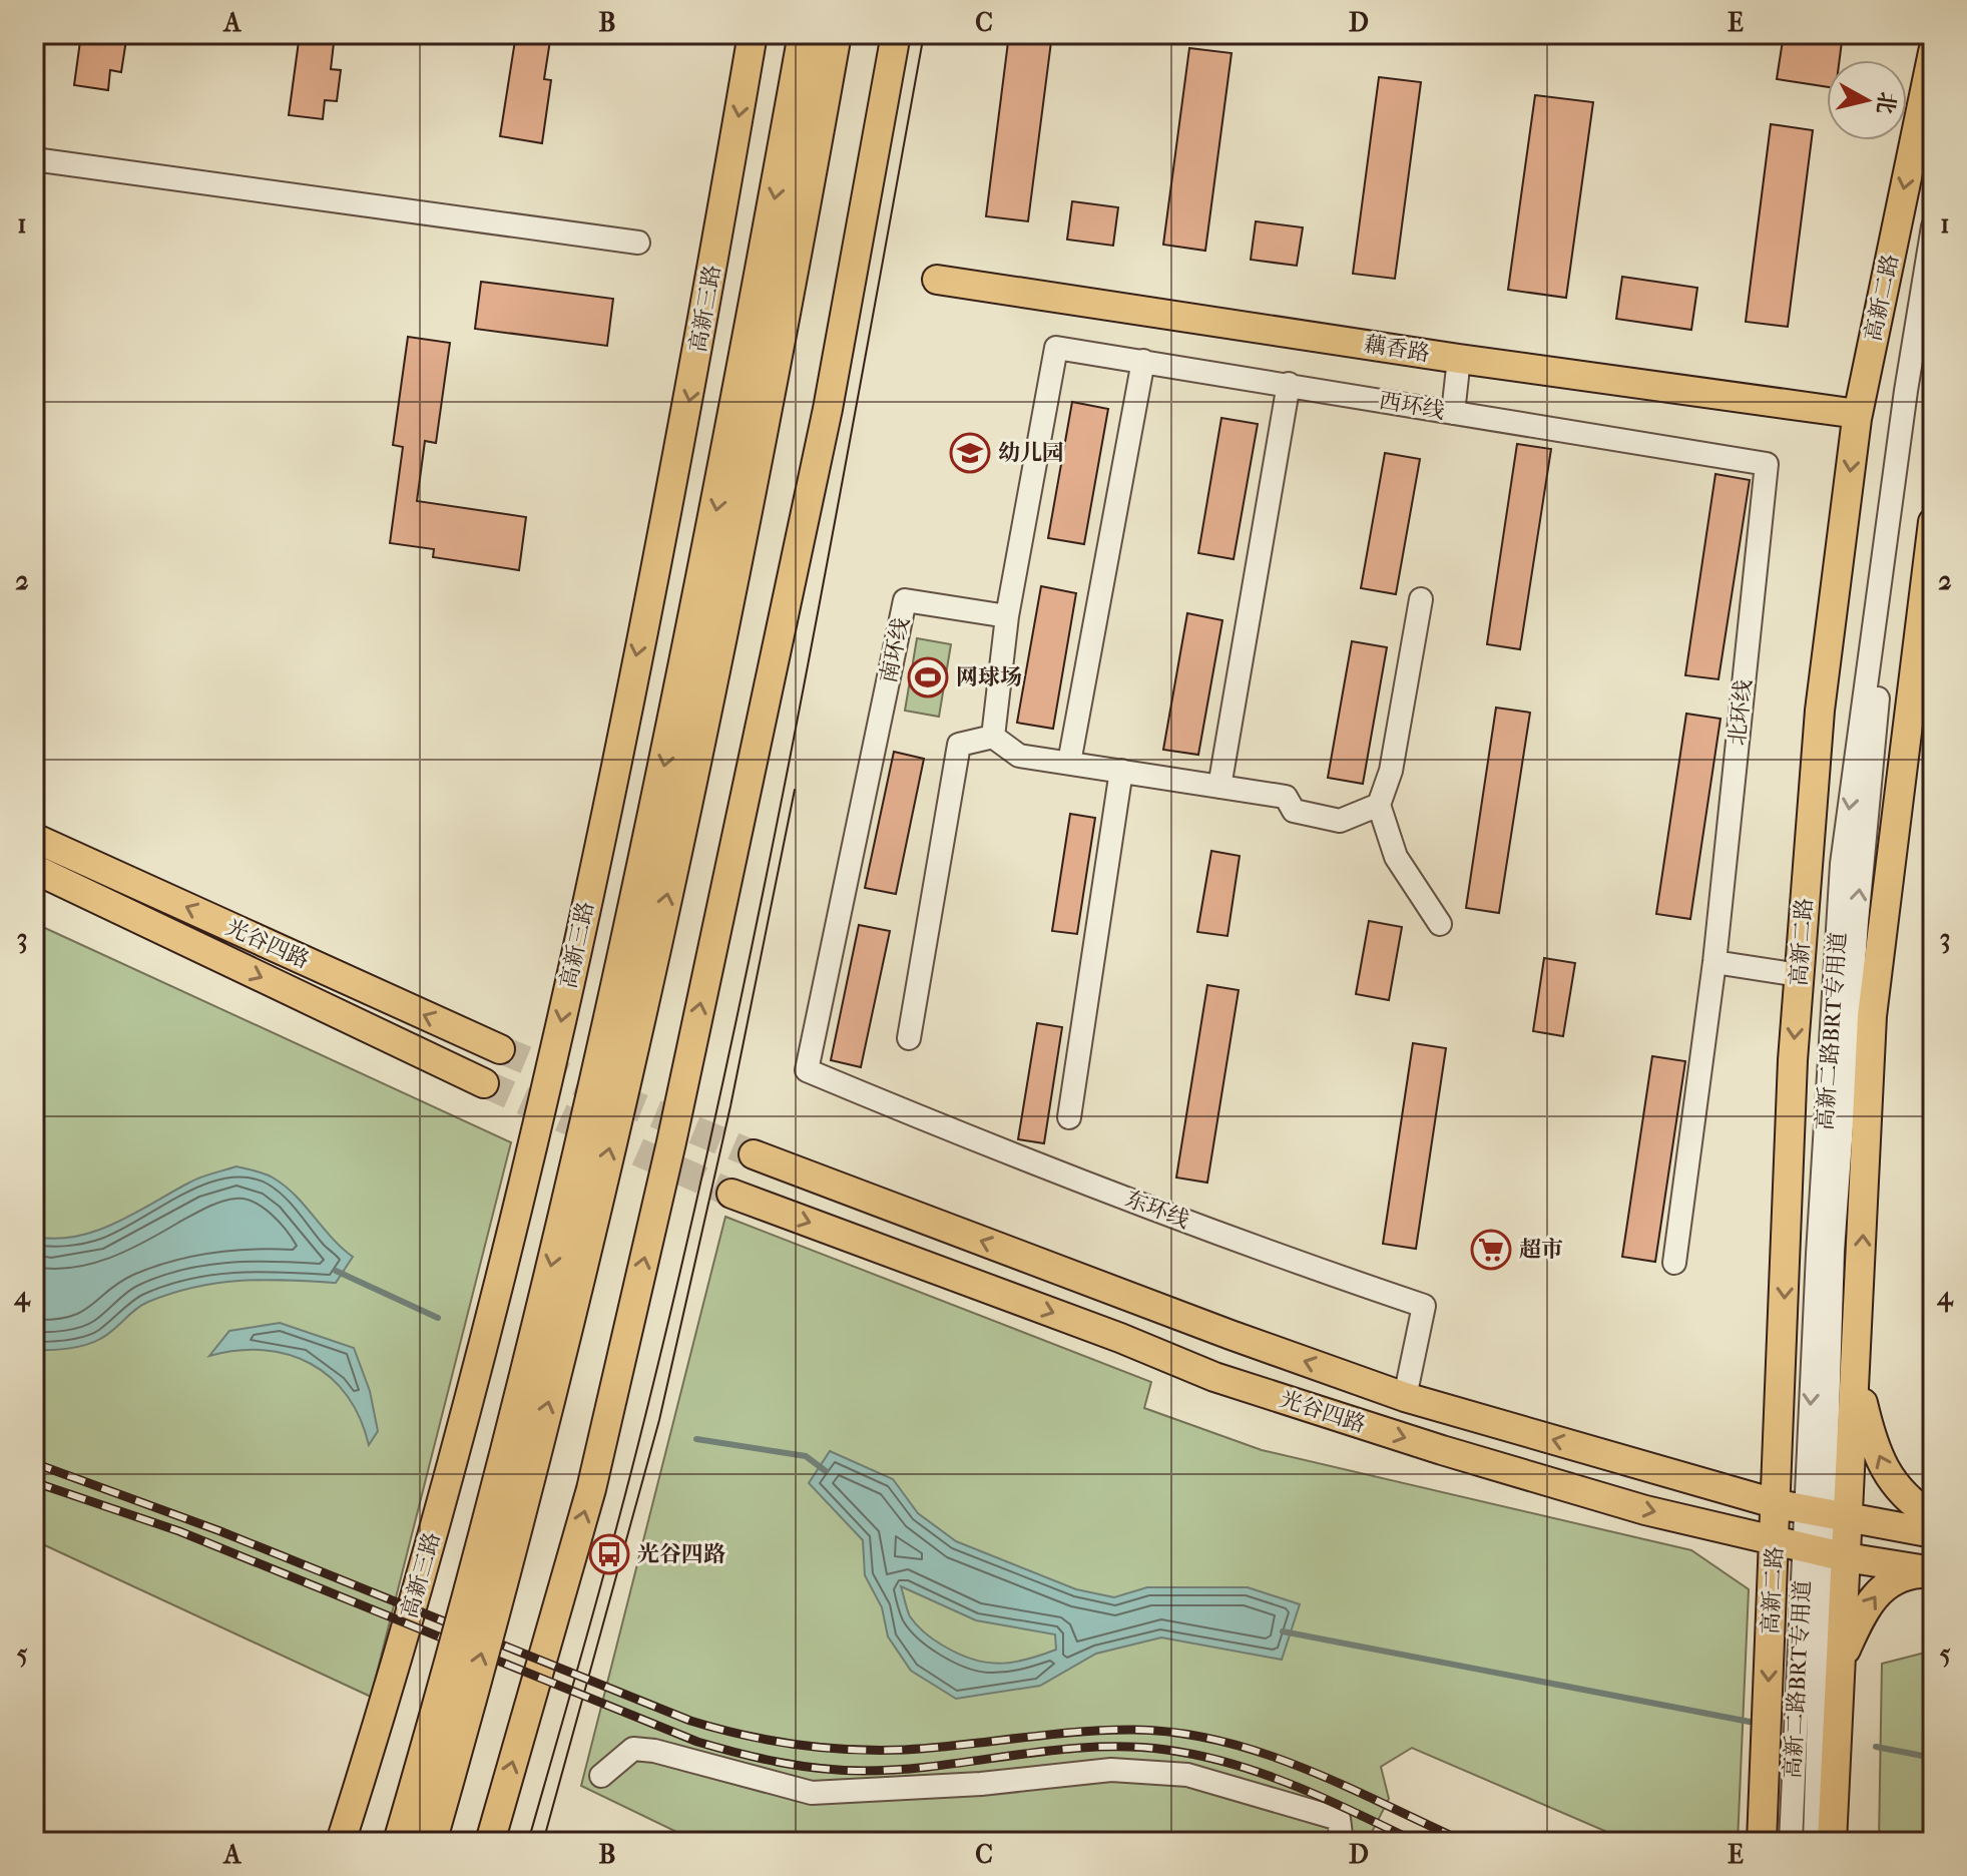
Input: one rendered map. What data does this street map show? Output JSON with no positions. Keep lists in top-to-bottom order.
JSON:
{
  "streets": {
    "main road": [
      "高新二路",
      "高新三路",
      "藕香路",
      "光谷四路"
    ],
    "street": [
      "西环线",
      "南环线",
      "北环线",
      "高新二路BRT专用道",
      "东环线"
    ]
  },
  "crossings": [
    ["高新二路", "藕香路"],
    ["高新二路", "光谷四路"],
    ["西环线", "南环线"],
    ["西环线", "北环线"],
    ["南环线", "东环线"],
    ["光谷四路", "高新二路BRT专用道"],
    ["光谷四路", "东环线"]
  ],
  "places": {
    "school or university": ["幼儿园"],
    "sports": ["网球场"],
    "supermarket": ["超市"],
    "bus stop": ["光谷四路"]
  },
  "north": "right",
  "grid": {
    "columns": [
      "A",
      "B",
      "C",
      "D",
      "E"
    ],
    "rows": [
      "1",
      "2",
      "3",
      "4",
      "5"
    ]
  }
}
